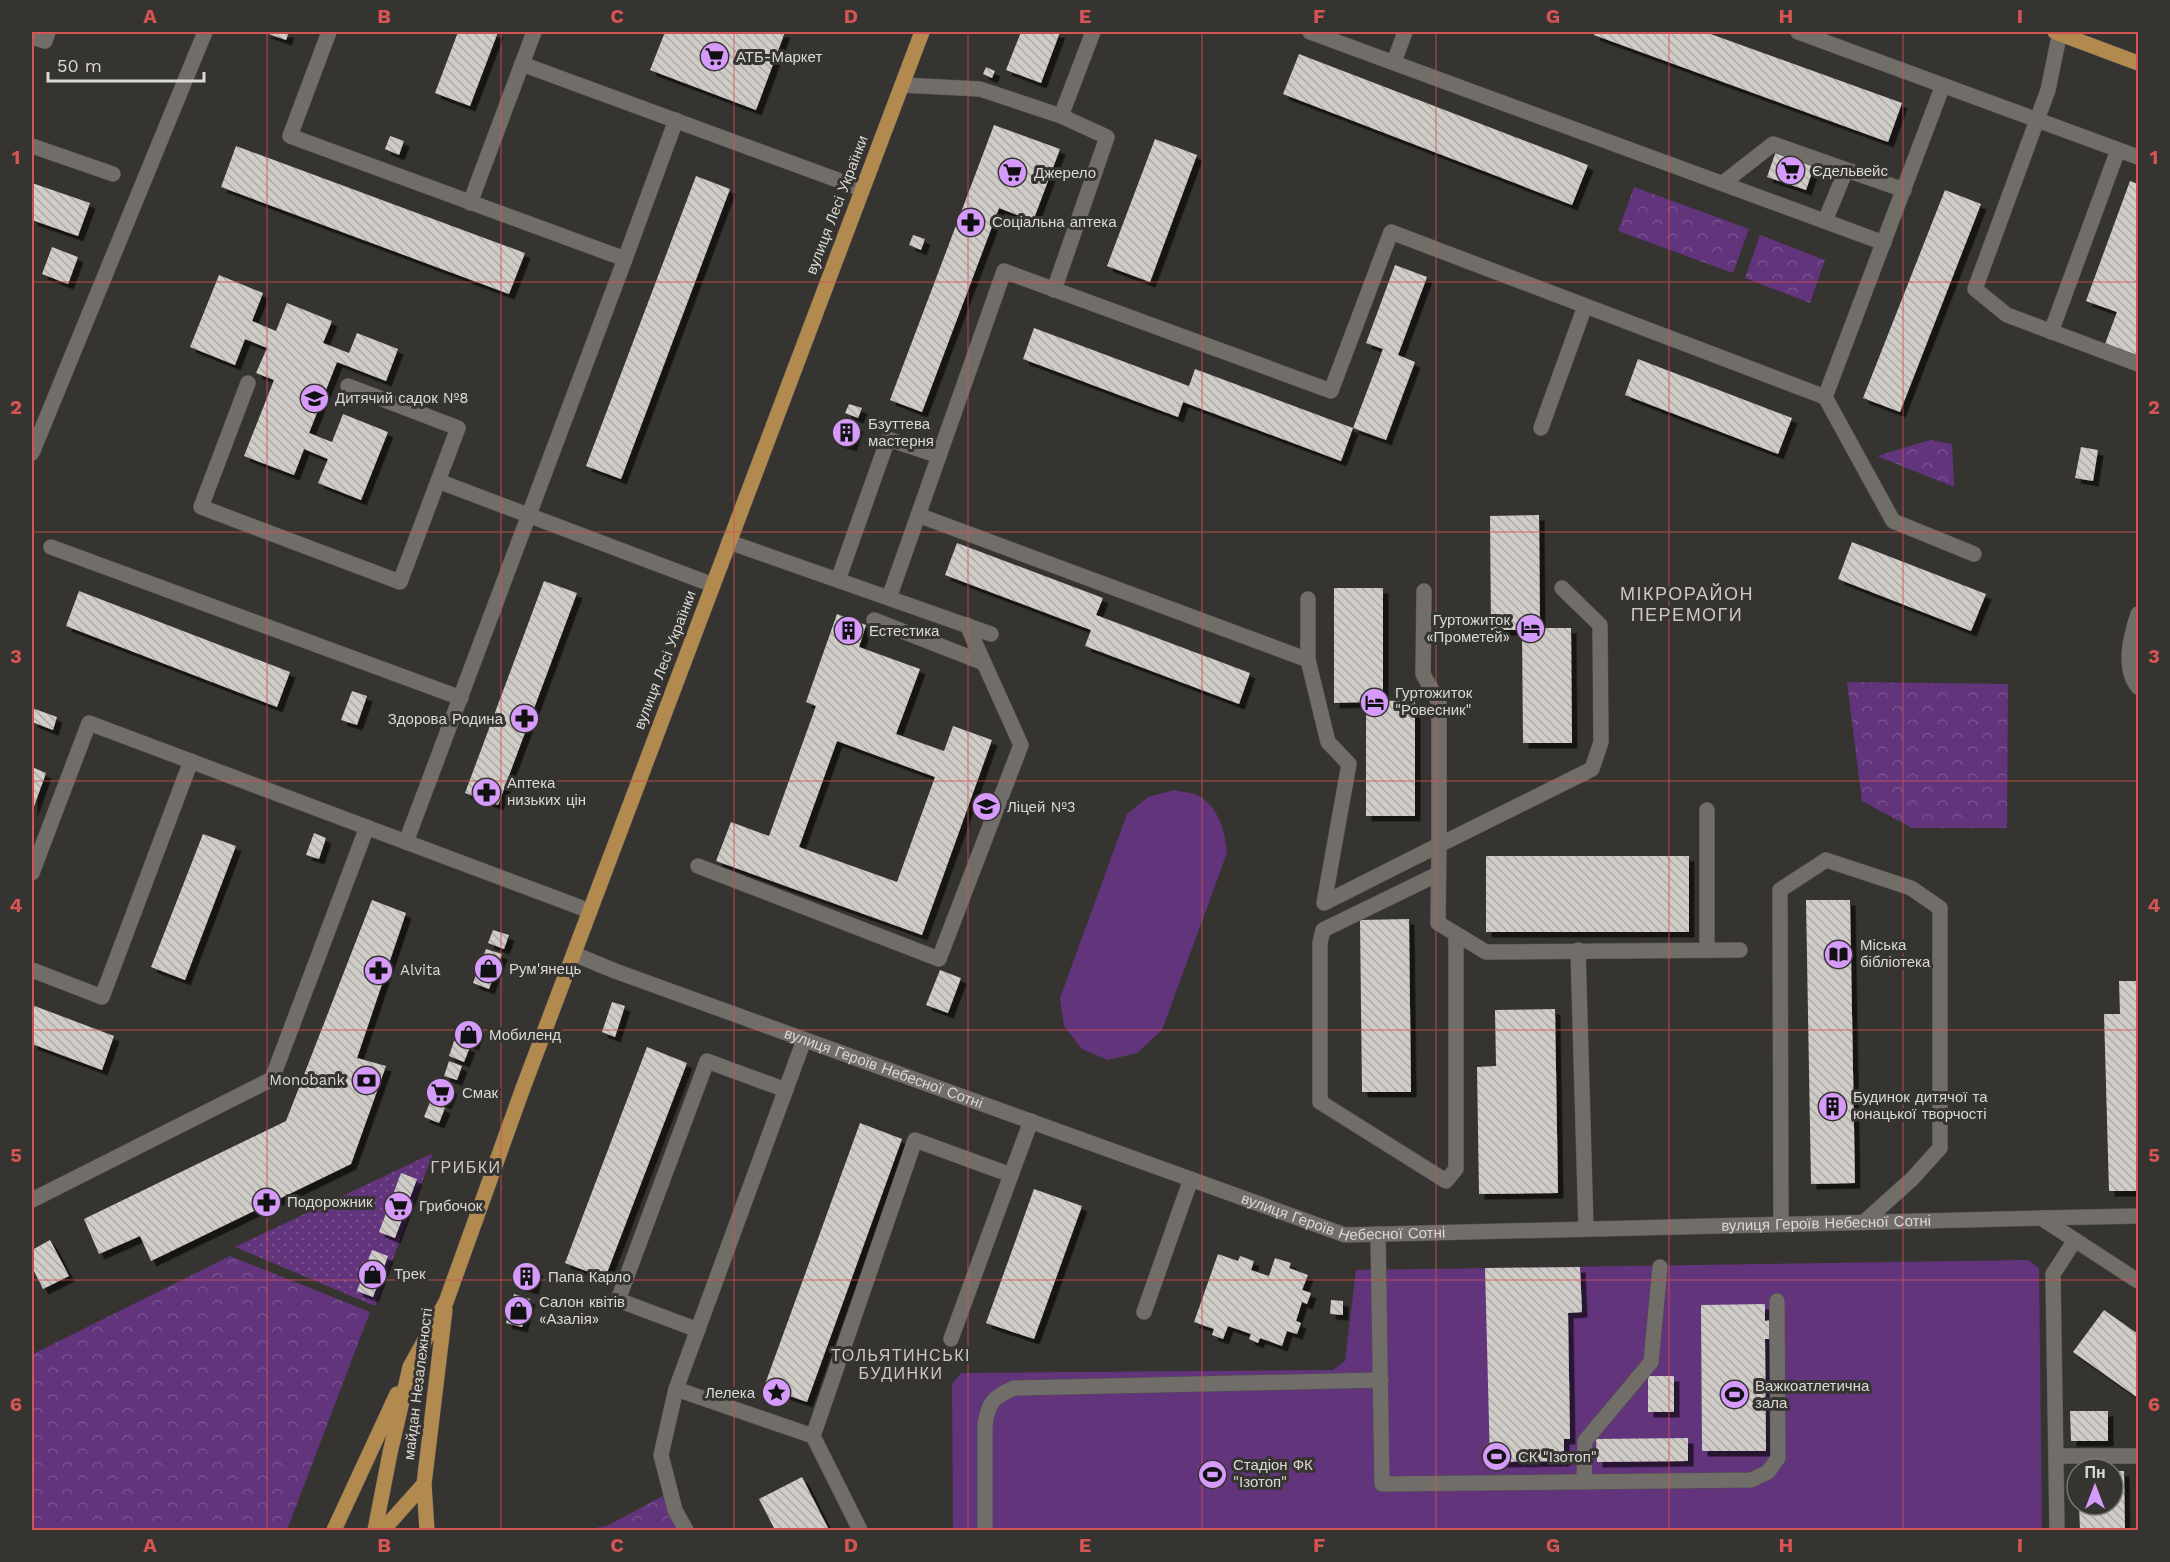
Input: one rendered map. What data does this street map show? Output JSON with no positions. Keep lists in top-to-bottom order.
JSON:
{
  "streets": {
    "main road": ["вулиця Лесі Українки", "майдан Незалежності"],
    "street": ["вулиця Героїв Небесної Сотні"]
  },
  "crossings": [
    ["вулиця Лесі Українки", "вулиця Героїв Небесної Сотні"],
    ["вулиця Лесі Українки", "майдан Незалежності"]
  ],
  "districts": ["МІКРОРАЙОН ПЕРЕМОГИ", "ГРИБКИ", "ТОЛЬЯТИНСЬКІ БУДИНКИ"],
  "places": {
    "supermarket": [
      "АТБ-Маркет",
      "Єдельвейс",
      "Джерело",
      "Смак",
      "Грибочок"
    ],
    "pharmacy": [
      "Соціальна аптека",
      "Здорова Родина",
      "Аптека низьких цін",
      "Alvita",
      "Подорожник"
    ],
    "school or university": ["Дитячий садок №8", "Ліцей №3"],
    "building": [
      "Бзуттева мастерня",
      "Естестика",
      "Будинок дитячої та юнацької творчості",
      "Папа Карло"
    ],
    "hotel": ["Гуртожиток «Прометей»", "Гуртожиток \"Ровесник\""],
    "library": ["Міська бібліотека"],
    "shop": [
      "Рум'янець",
      "Мобиленд",
      "Трек",
      "Салон квітів «Азалія»"
    ],
    "bank": ["Monobank"],
    "place": ["Лелека"],
    "sports": ["Важкоатлетична зала", "СК \"Ізотоп\"", "Стадіон ФК \"Ізотоп\""]
  },
  "scale_bar": "50 m",
  "north": "top",
  "grid": {
    "columns": [
      "A",
      "B",
      "C",
      "D",
      "E",
      "F",
      "G",
      "H",
      "I"
    ],
    "rows": [
      "1",
      "2",
      "3",
      "4",
      "5",
      "6"
    ]
  }
}
